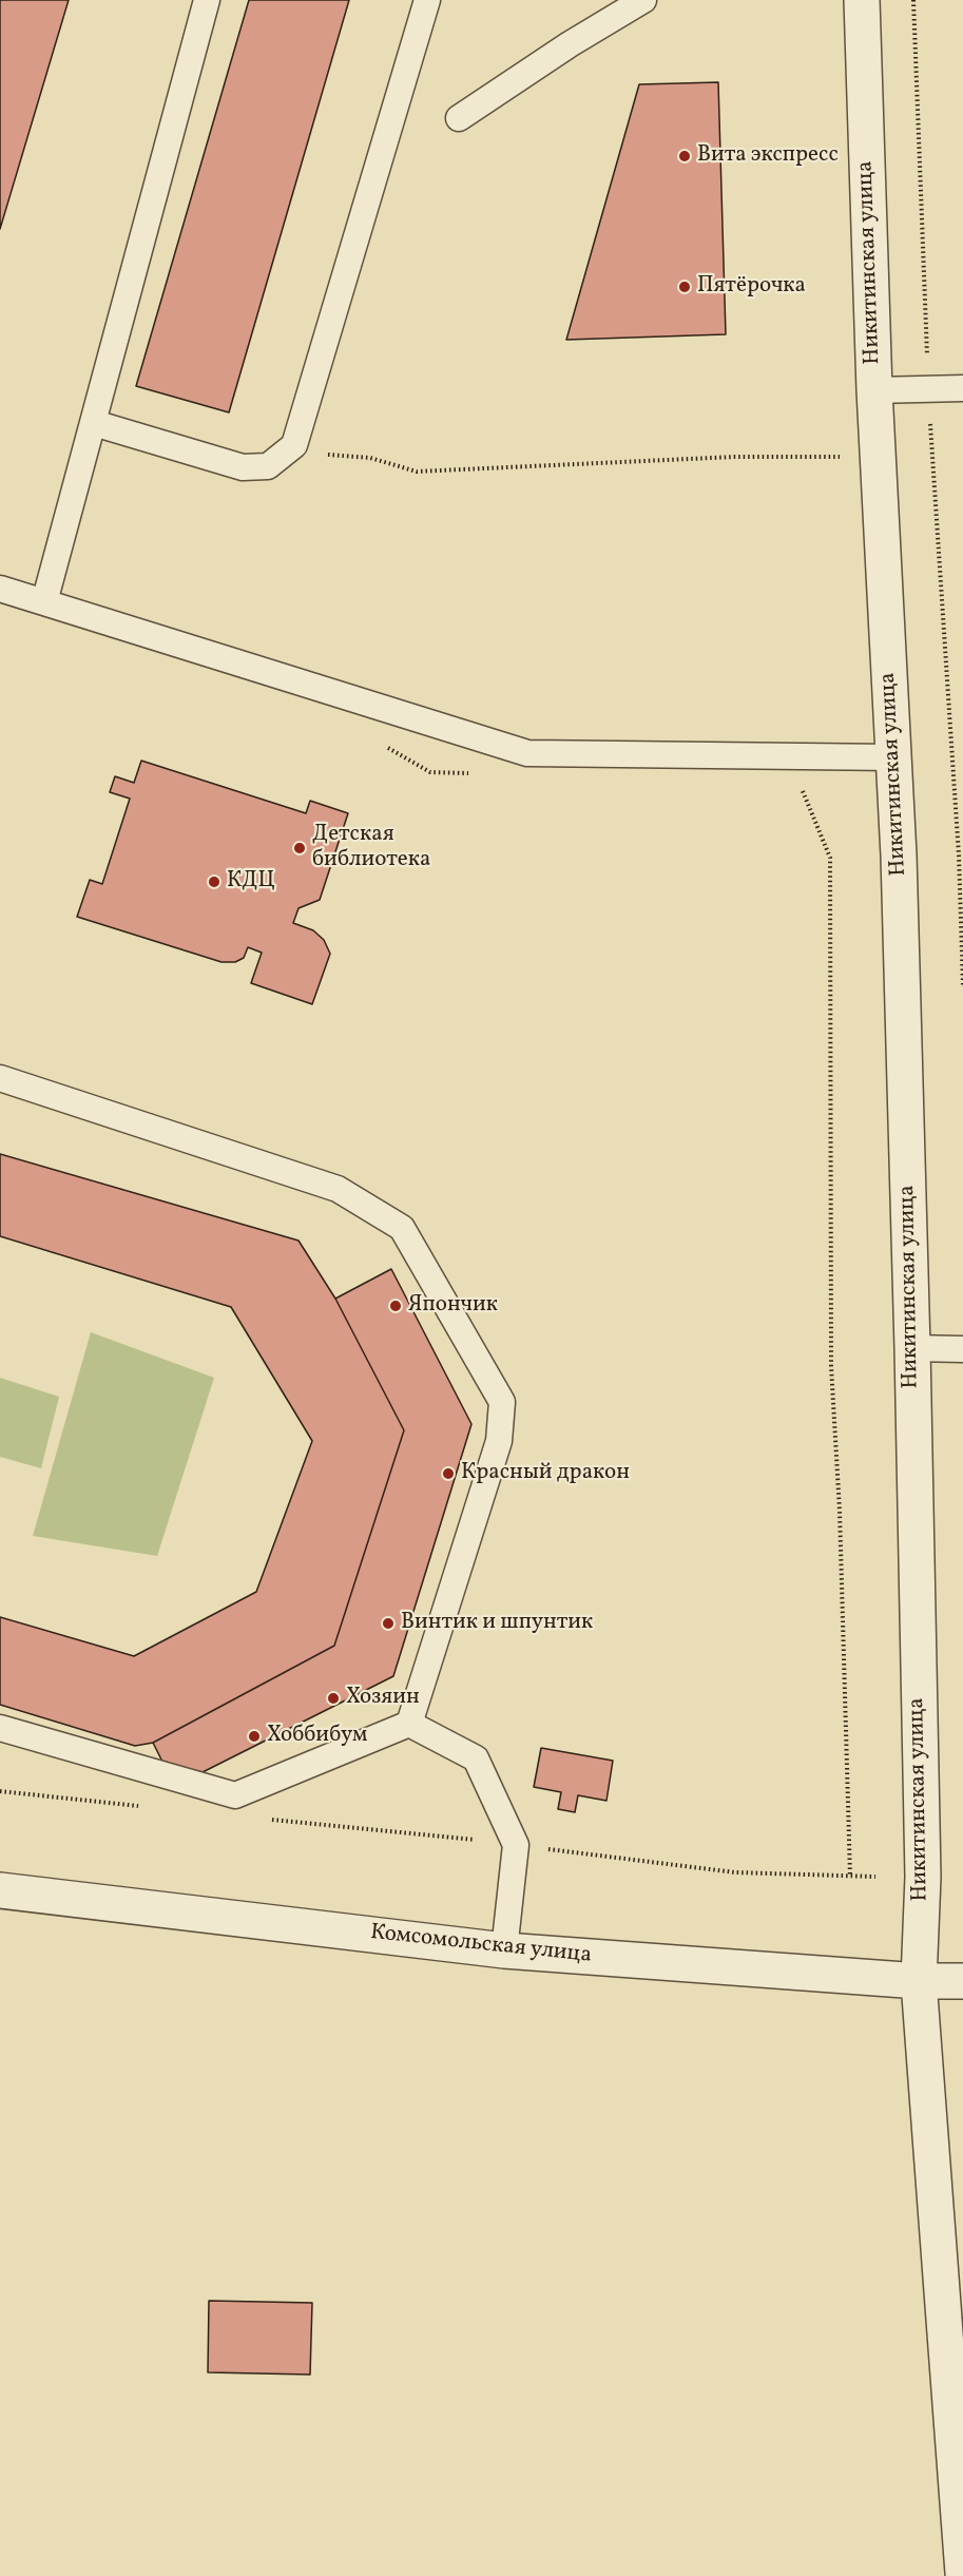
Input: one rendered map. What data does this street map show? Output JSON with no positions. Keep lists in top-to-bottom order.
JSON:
{
  "streets": {
    "street": ["Никитинская улица", "Комсомольская улица"]
  },
  "crossings": [
    ["Никитинская улица", "Комсомольская улица"]
  ],
  "places": [
    "Вита экспресс",
    "Пятёрочка",
    "Детская библиотека",
    "КДЦ",
    "Япончик",
    "Красный дракон",
    "Винтик и шпунтик",
    "Хозяин",
    "Хоббибум"
  ]
}
